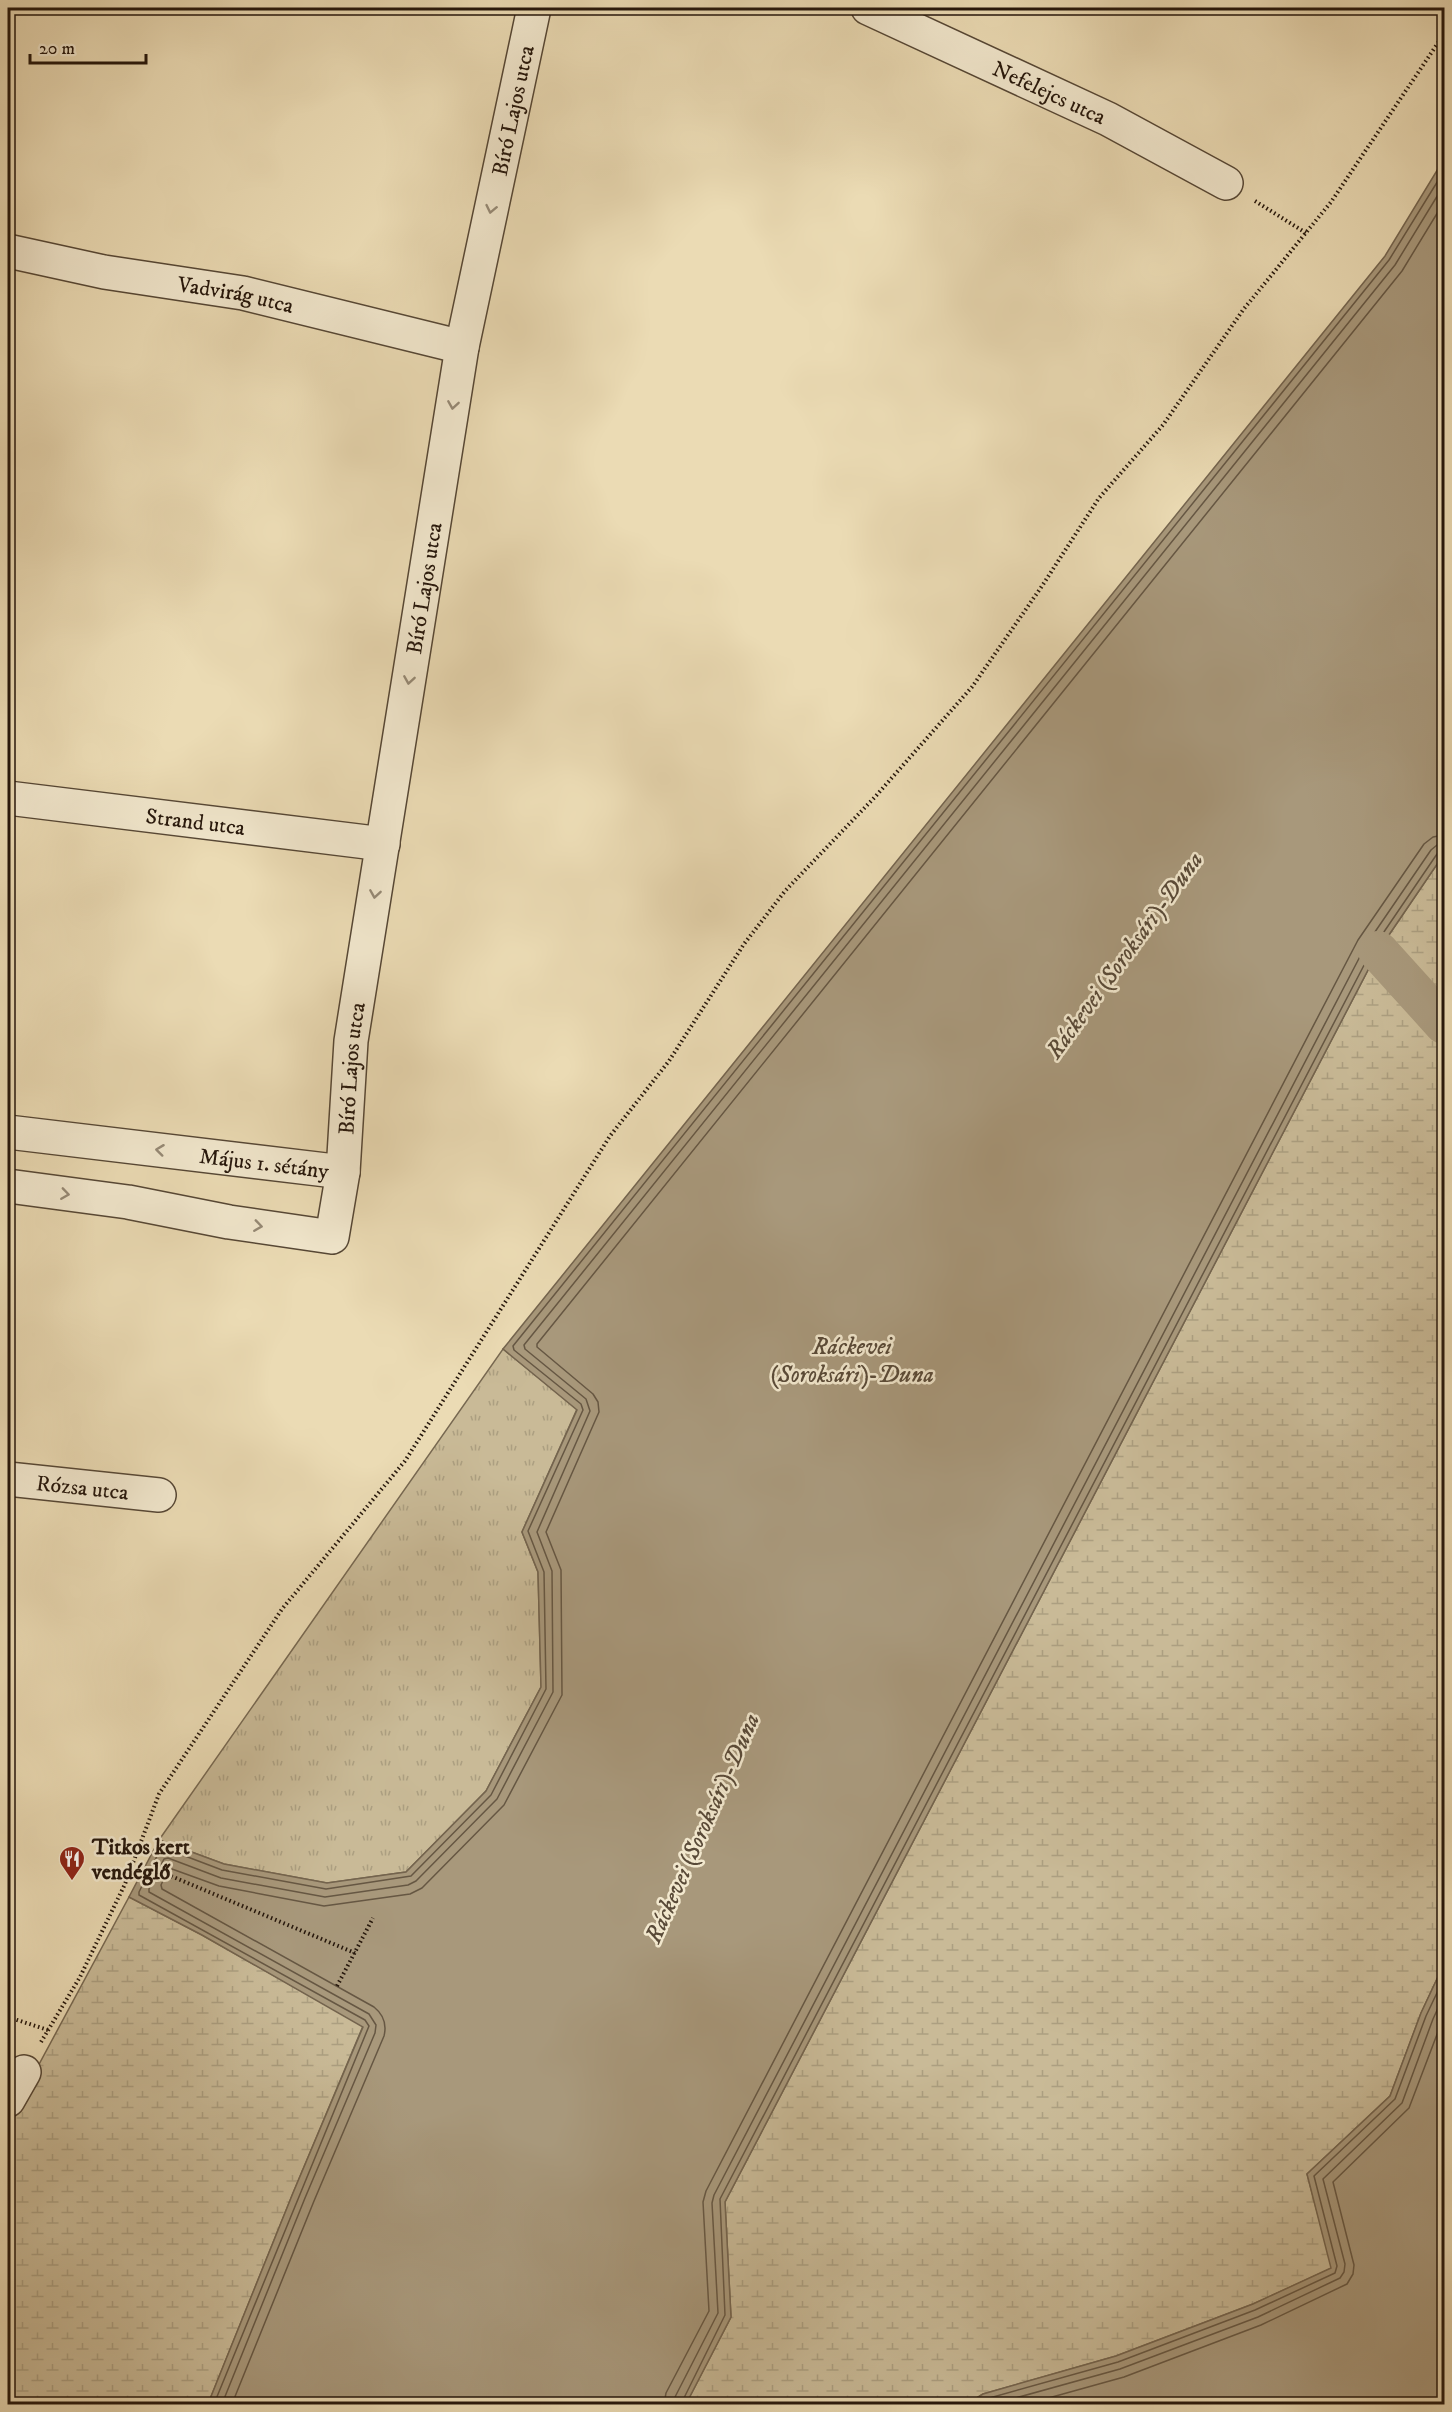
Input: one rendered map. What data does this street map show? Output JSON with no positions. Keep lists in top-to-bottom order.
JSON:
{
  "streets": {
    "street": [
      "Nefelejcs utca",
      "Bíró Lajos utca",
      "Vadvirág utca",
      "Strand utca",
      "Május 1. sétány",
      "Rózsa utca"
    ]
  },
  "crossings": [
    ["Bíró Lajos utca", "Vadvirág utca"],
    ["Bíró Lajos utca", "Strand utca"],
    ["Bíró Lajos utca", "Május 1. sétány"]
  ],
  "one_way": ["Bíró Lajos utca"],
  "water": ["Ráckevei (Soroksári)-Duna"],
  "places": {
    "restaurant": ["Titkos kert vendéglő"]
  },
  "scale_bar": "20 m"
}
